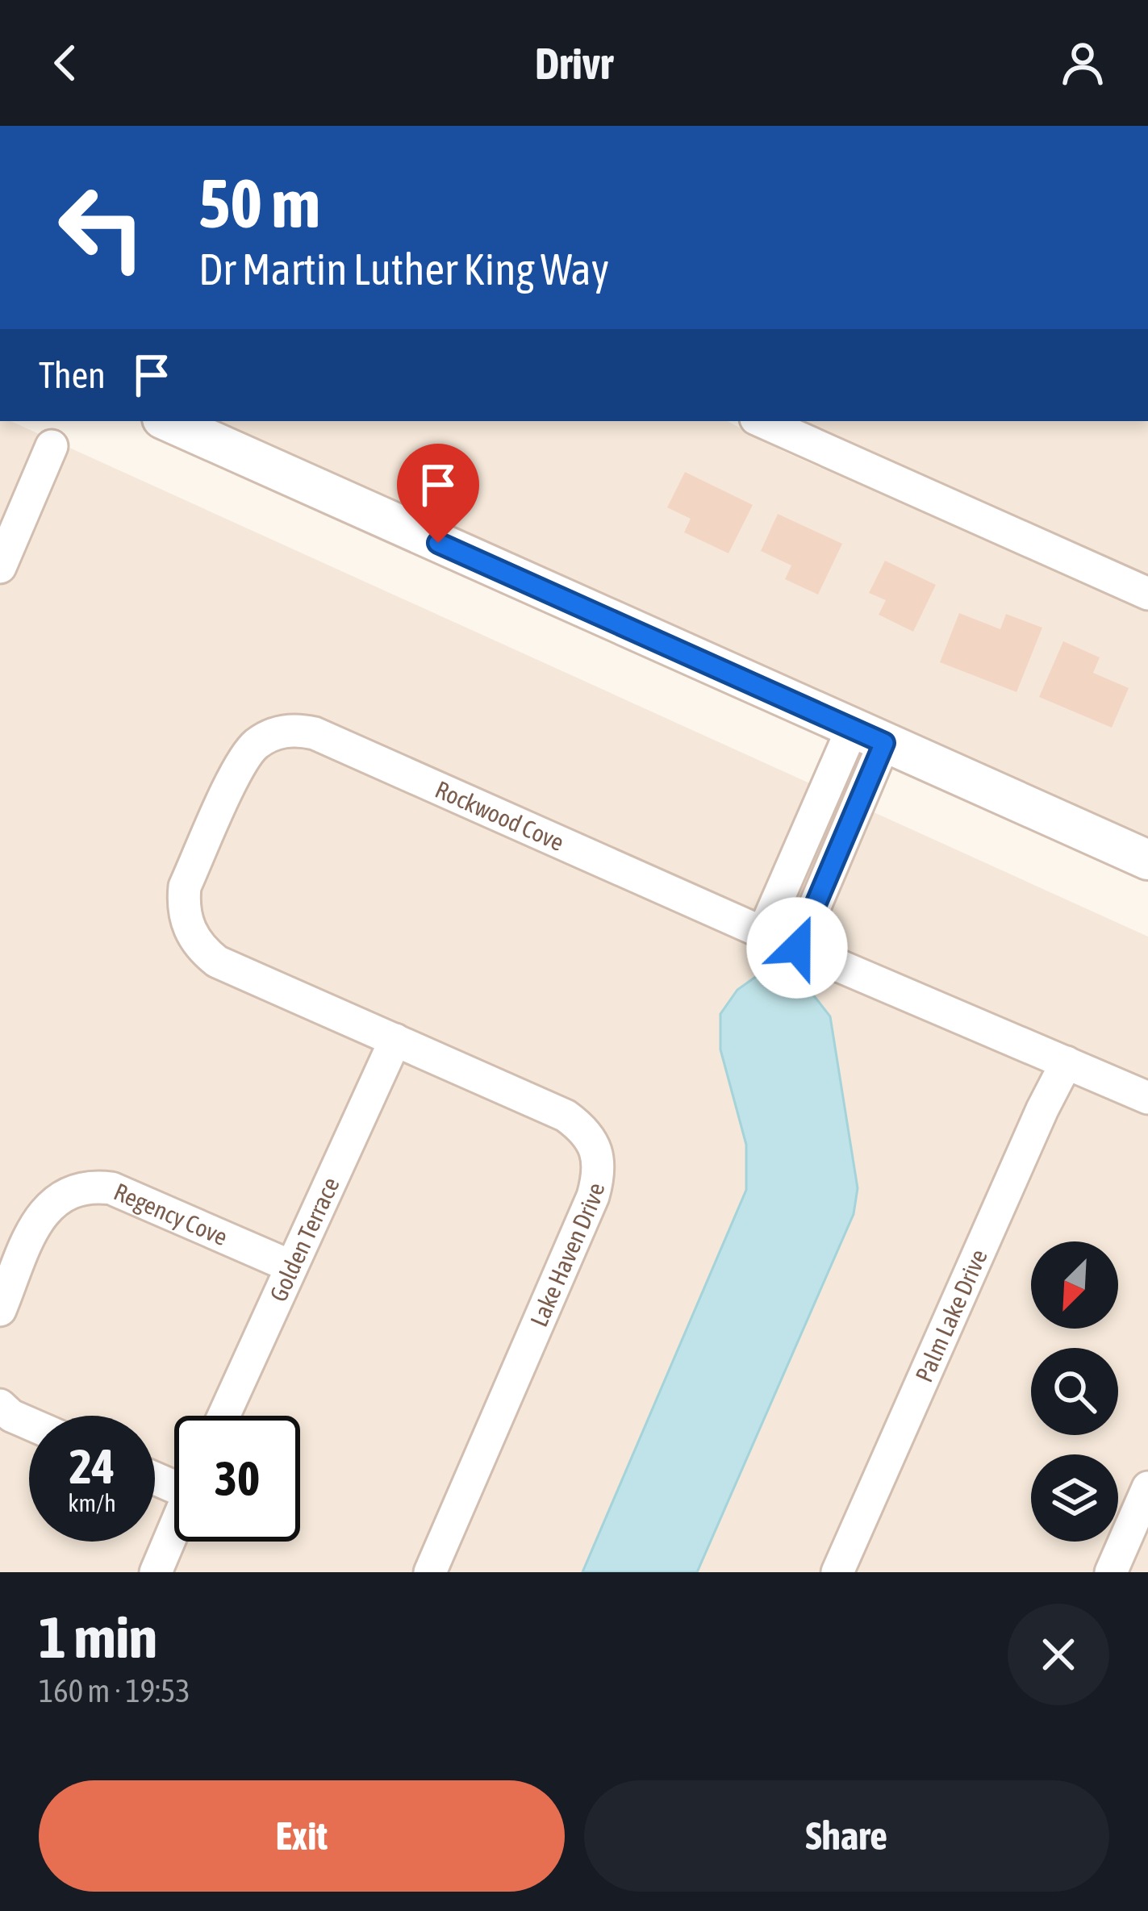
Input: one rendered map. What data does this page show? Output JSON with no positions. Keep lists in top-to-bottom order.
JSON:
{
  "streets": {
    "street": [
      "Rockwood Cove",
      "Regency Cove",
      "Golden Terrace",
      "Lake Haven Drive",
      "Palm Lake Drive"
    ]
  },
  "crossings": [
    ["Rockwood Cove", "Golden Terrace"],
    ["Rockwood Cove", "Lake Haven Drive"],
    ["Rockwood Cove", "Palm Lake Drive"],
    ["Regency Cove", "Golden Terrace"],
    ["Golden Terrace", "Lake Haven Drive"]
  ],
  "north": "bottom left",
  "page": {
    "header": "Drivr",
    "turn": ["50 m", "Dr Martin Luther King Way"],
    "then": "Then",
    "speed": "24 km/h",
    "limit": "30",
    "heading": ["1 min", "160 m · 19:53"],
    "buttons": ["Exit", "Share"]
  }
}
